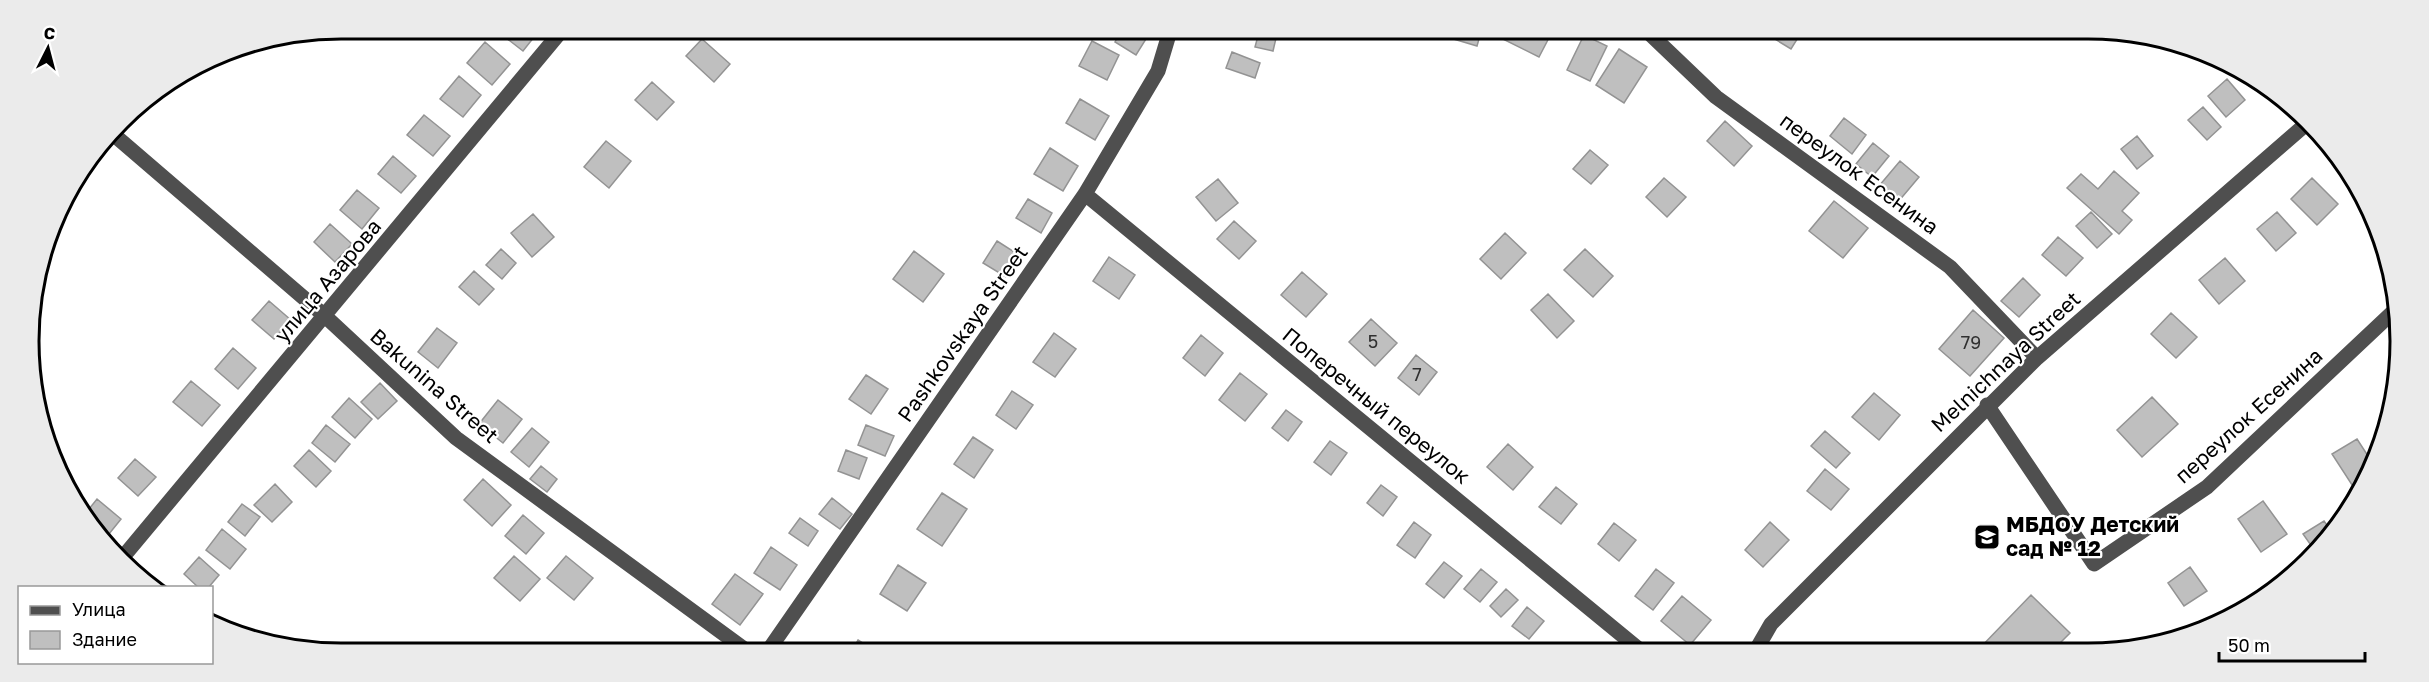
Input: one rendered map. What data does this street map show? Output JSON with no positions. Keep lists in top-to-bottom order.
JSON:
{
  "streets": {
    "street": [
      "переулок Есенина",
      "улица Азарова",
      "Pashkovskaya Street",
      "Melnichnaya Street",
      "Bakunina Street",
      "Поперечный переулок"
    ]
  },
  "crossings": [
    ["переулок Есенина", "Melnichnaya Street"],
    ["улица Азарова", "Bakunina Street"],
    ["Pashkovskaya Street", "Поперечный переулок"]
  ],
  "places": {
    "school or university": ["МБДОУ Детский сад № 12"]
  },
  "house_numbers": ["5", "79", "7"],
  "legend": ["Улица", "Здание"],
  "scale_bar": "50 m",
  "north": "top"
}
